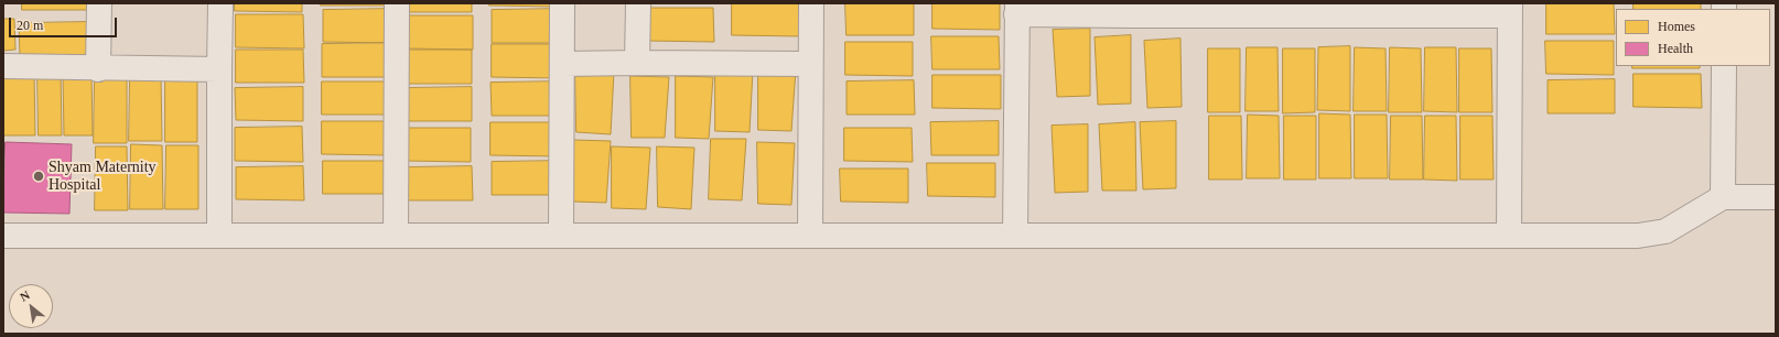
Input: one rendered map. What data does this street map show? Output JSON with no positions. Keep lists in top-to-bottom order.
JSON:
{
  "places": ["Shyam Maternity Hospital"],
  "legend": ["Homes", "Health"],
  "scale_bar": "20 m",
  "north": "top left"
}
